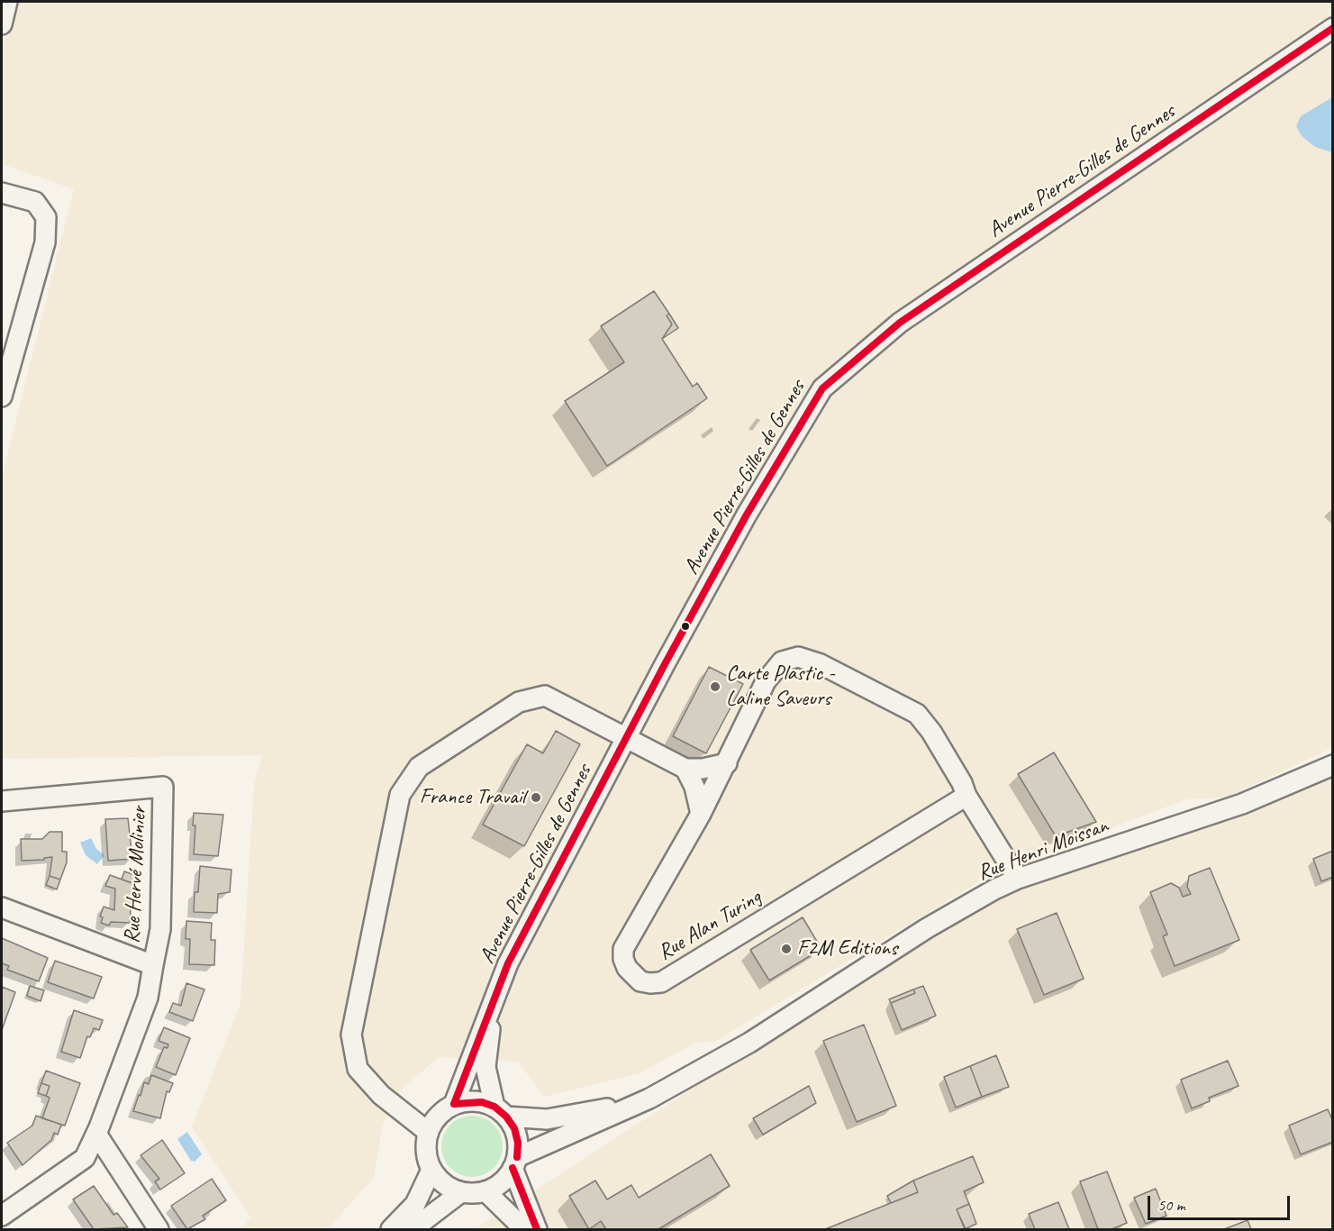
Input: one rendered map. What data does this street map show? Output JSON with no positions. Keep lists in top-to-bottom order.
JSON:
{
  "streets": {
    "street": [
      "Avenue Pierre-Gilles de Gennes",
      "Rue Henri Moissan",
      "Rue Hervé Molinier",
      "Rue Alan Turing"
    ]
  },
  "crossings": [
    ["Avenue Pierre-Gilles de Gennes", "Rue Henri Moissan"],
    ["Rue Henri Moissan", "Rue Alan Turing"]
  ],
  "places": ["Carte Plastic - Laline Saveurs", "France Travail", "F2M Editions"],
  "scale_bar": "50 m"
}
